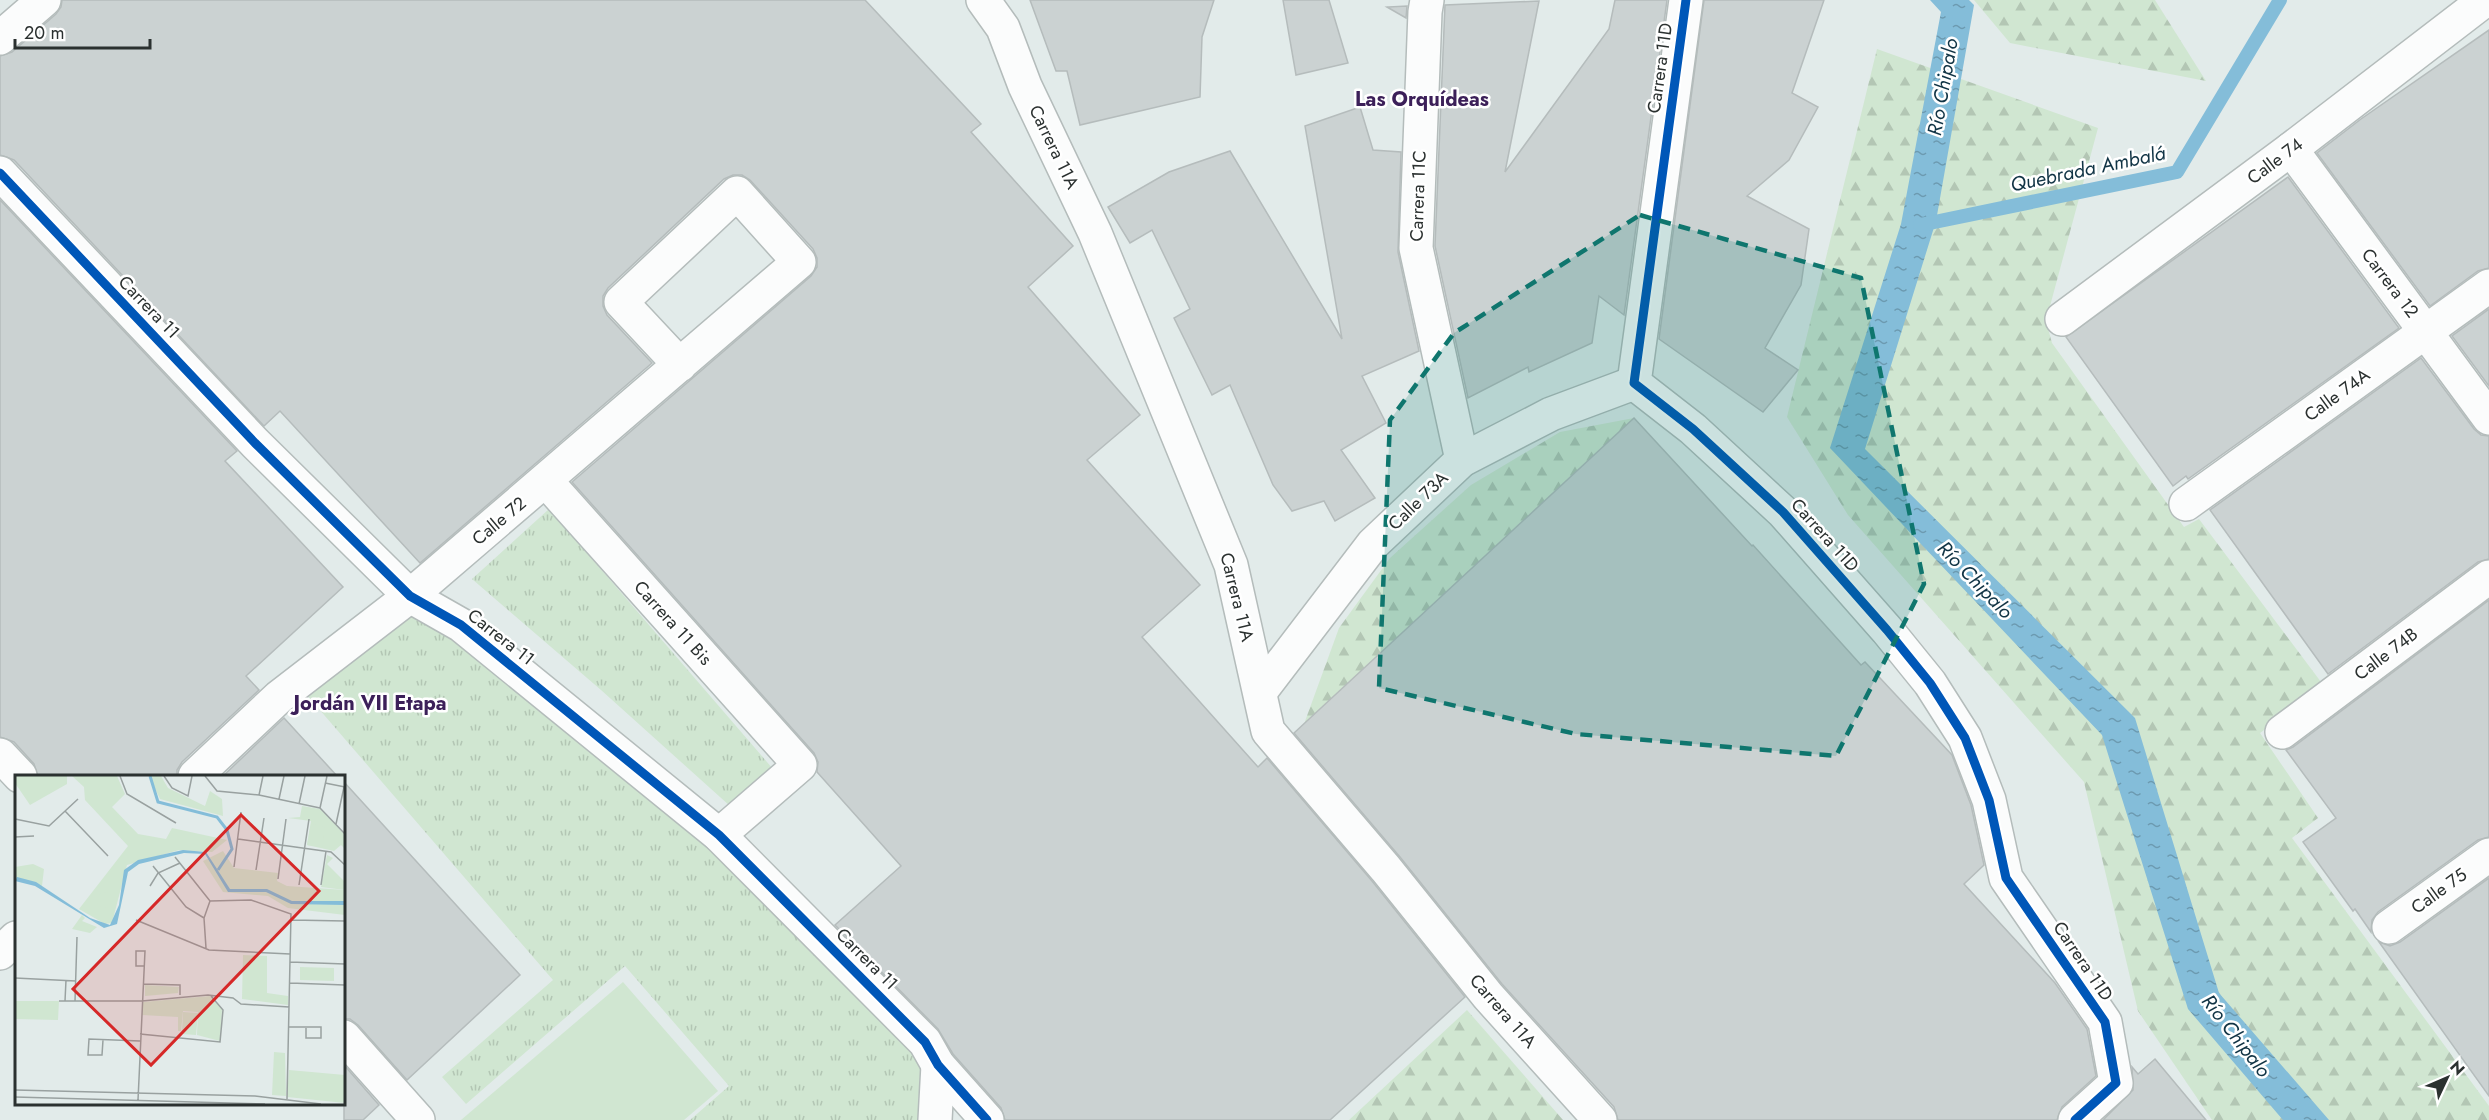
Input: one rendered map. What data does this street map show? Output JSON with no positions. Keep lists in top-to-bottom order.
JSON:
{
  "streets": {
    "street": [
      "Carrera 11D",
      "Carrera 11A",
      "Calle 74",
      "Carrera 11C",
      "Carrera 12",
      "Carrera 11",
      "Calle 74A",
      "Calle 73A",
      "Calle 72",
      "Carrera 11 Bis",
      "Calle 74B",
      "Calle 75"
    ]
  },
  "crossings": [
    ["Carrera 11D", "Calle 73A"],
    ["Carrera 11A", "Calle 73A"],
    ["Calle 74", "Carrera 12"],
    ["Carrera 11C", "Calle 73A"],
    ["Carrera 12", "Calle 74A"],
    ["Carrera 11", "Calle 72"],
    ["Carrera 11", "Carrera 11 Bis"],
    ["Calle 72", "Carrera 11 Bis"]
  ],
  "districts": ["Las Orquídeas", "Jordán VII Etapa"],
  "water": ["Río Chipalo", "Quebrada Ambalá"],
  "scale_bar": "20 m",
  "north": "top right"
}
